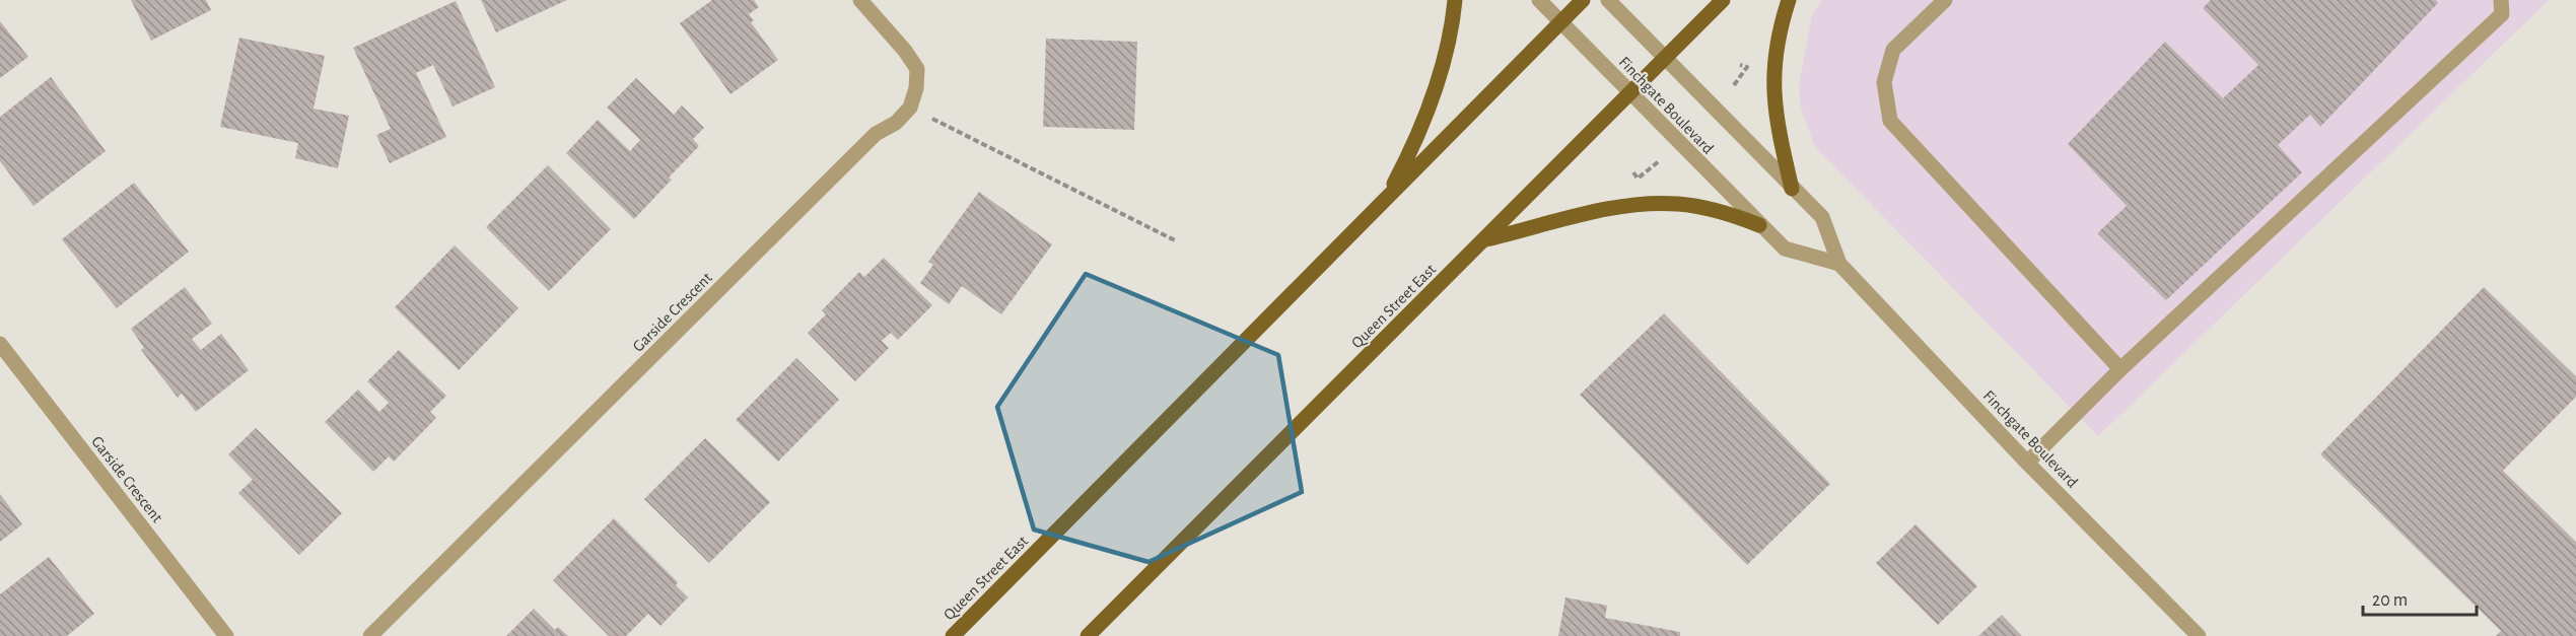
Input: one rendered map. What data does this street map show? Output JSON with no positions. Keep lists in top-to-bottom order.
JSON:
{
  "streets": {
    "main road": ["Queen Street East"],
    "street": ["Finchgate Boulevard", "Garside Crescent"]
  },
  "crossings": [
    ["Finchgate Boulevard", "Queen Street East"]
  ],
  "scale_bar": "20 m"
}
